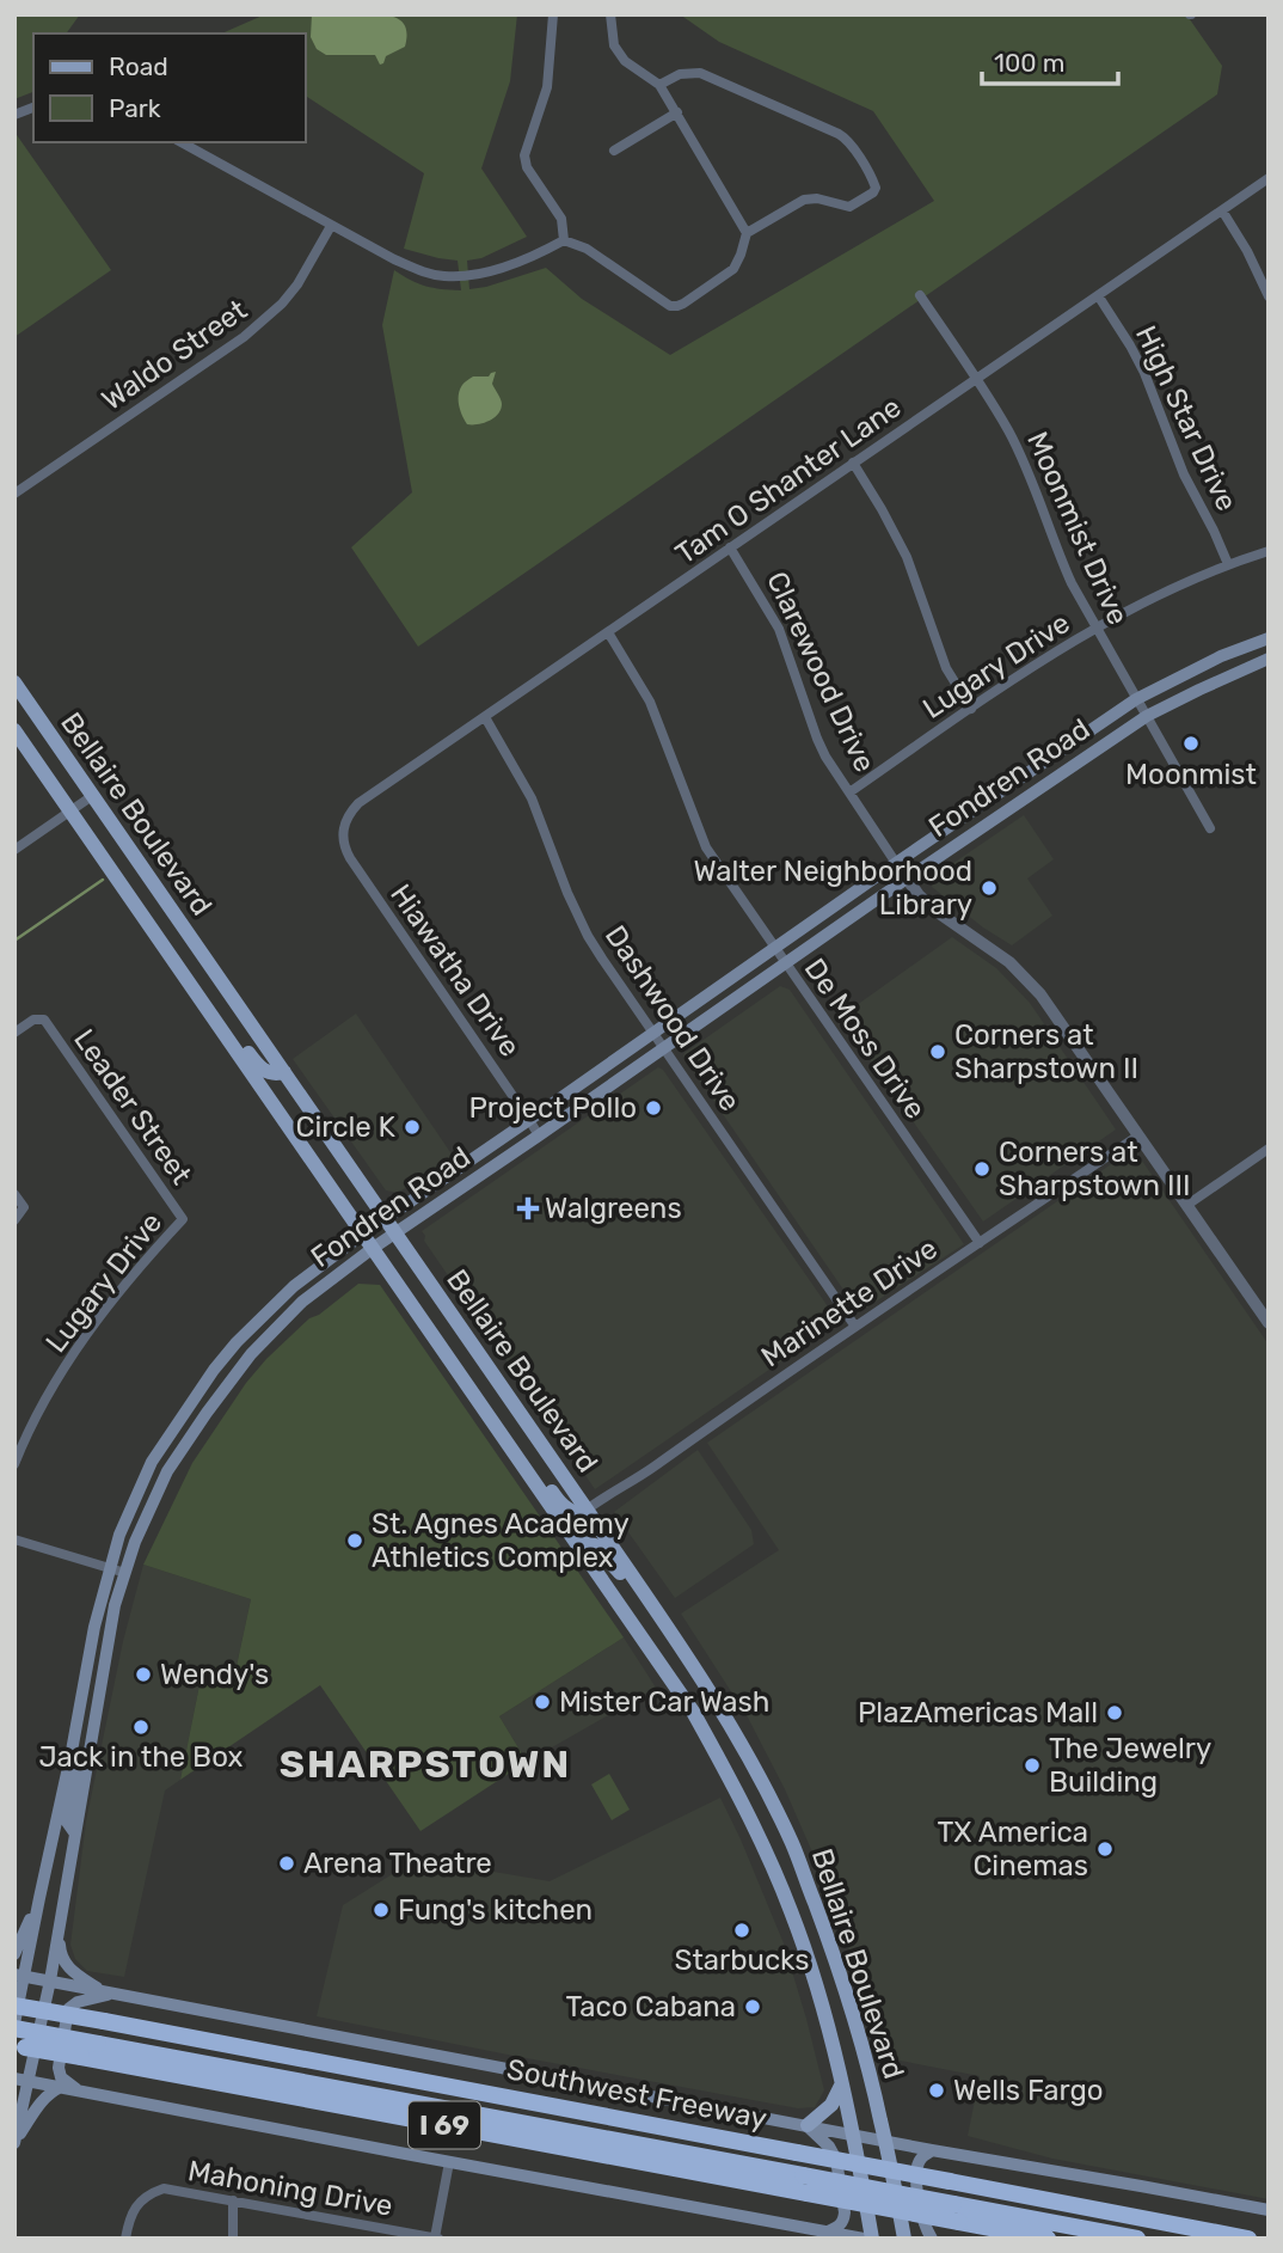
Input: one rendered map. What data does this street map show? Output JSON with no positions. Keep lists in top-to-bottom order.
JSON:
{
  "streets": {
    "highway": ["Southwest Freeway", "I 69"],
    "main road": ["Fondren Road", "Bellaire Boulevard"],
    "street": [
      "Waldo Street",
      "High Star Drive",
      "Tam O Shanter Lane",
      "Moonmist Drive",
      "Lugary Drive",
      "Clarewood Drive",
      "Hiawatha Drive",
      "Dashwood Drive",
      "De Moss Drive",
      "Leader Street",
      "Marinette Drive",
      "Mahoning Drive"
    ]
  },
  "crossings": [
    ["High Star Drive", "Tam O Shanter Lane"],
    ["High Star Drive", "Lugary Drive"],
    ["Tam O Shanter Lane", "Moonmist Drive"],
    ["Tam O Shanter Lane", "Clarewood Drive"],
    ["Tam O Shanter Lane", "Hiawatha Drive"],
    ["Tam O Shanter Lane", "Dashwood Drive"],
    ["Tam O Shanter Lane", "De Moss Drive"],
    ["Moonmist Drive", "Lugary Drive"],
    ["Moonmist Drive", "Fondren Road"],
    ["Lugary Drive", "Clarewood Drive"],
    ["Lugary Drive", "Leader Street"],
    ["Clarewood Drive", "Fondren Road"],
    ["Clarewood Drive", "Marinette Drive"],
    ["Fondren Road", "Bellaire Boulevard"],
    ["Fondren Road", "Hiawatha Drive"],
    ["Fondren Road", "Dashwood Drive"],
    ["Fondren Road", "De Moss Drive"],
    ["Bellaire Boulevard", "Marinette Drive"],
    ["Dashwood Drive", "Marinette Drive"],
    ["De Moss Drive", "Marinette Drive"]
  ],
  "districts": ["SHARPSTOWN"],
  "places": {
    "other": [
      "Moonmist",
      "Walter Neighborhood Library",
      "Corners at Sharpstown II",
      "Project Pollo",
      "Circle K",
      "Corners at Sharpstown III",
      "St. Agnes Academy Athletics Complex",
      "Wendy's",
      "Mister Car Wash",
      "PlazAmericas Mall",
      "Jack in the Box",
      "The Jewelry Building",
      "TX America Cinemas",
      "Arena Theatre",
      "Fung's kitchen",
      "Starbucks",
      "Taco Cabana",
      "Wells Fargo"
    ],
    "health": ["Walgreens"]
  },
  "legend": ["Road", "Park"],
  "scale_bar": "100 m"
}
